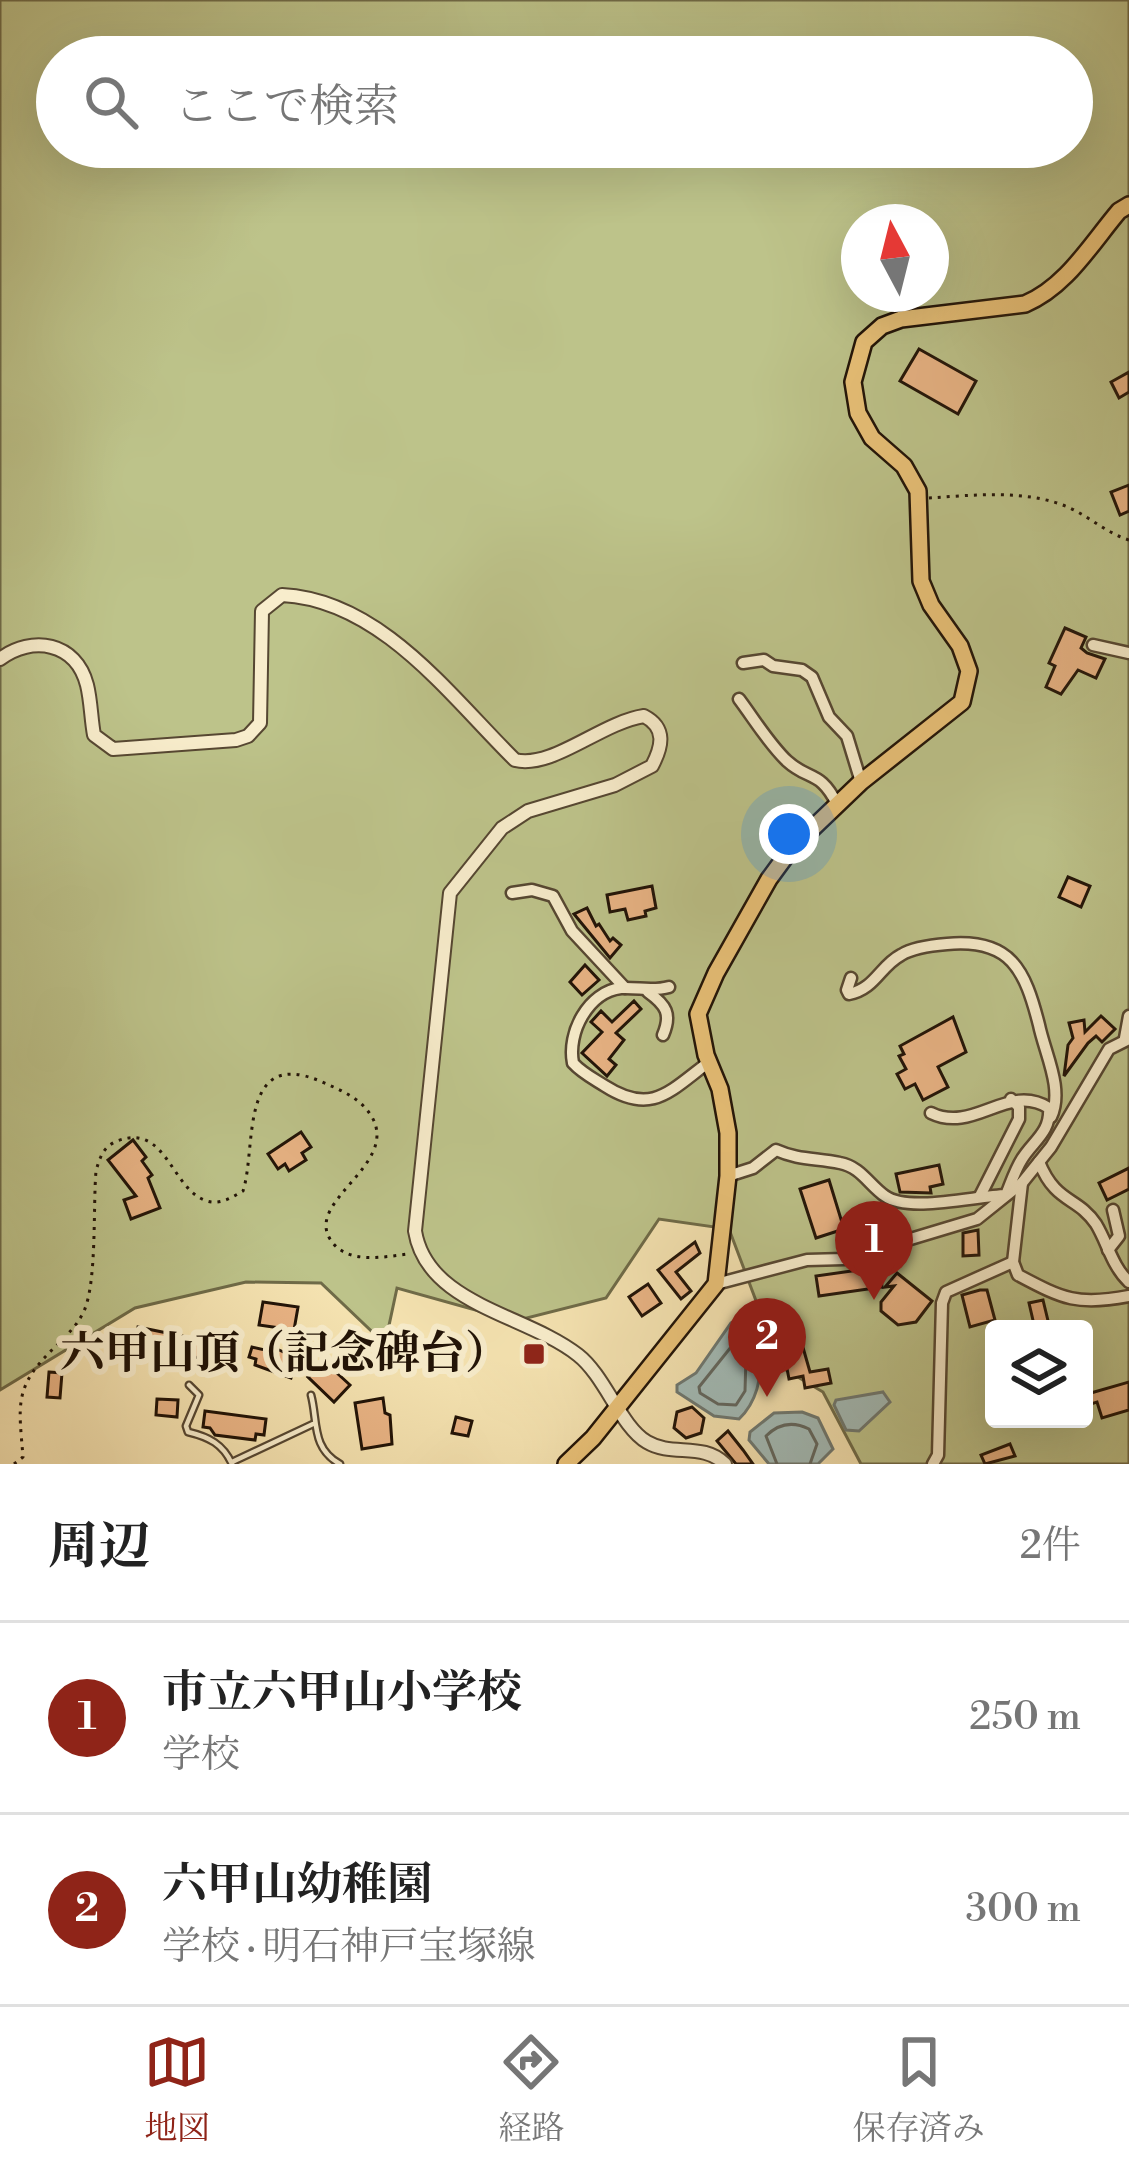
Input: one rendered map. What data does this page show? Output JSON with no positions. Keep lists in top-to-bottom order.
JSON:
{
  "places": {
    "transit": ["六甲山頂（記念碑台）"]
  },
  "north": "top",
  "page": {
    "search": "ここで検索",
    "pins": ["1", "2"],
    "heading": ["周辺", "2件"],
    "list": [
      {
        "mark": "1",
        "name": "市立六甲山小学校",
        "note": "学校",
        "value": "250 m"
      },
      {
        "mark": "2",
        "name": "六甲山幼稚園",
        "note": "学校 · 明石神戸宝塚線",
        "value": "300 m"
      }
    ],
    "nav": ["地図", "経路", "保存済み"]
  }
}
